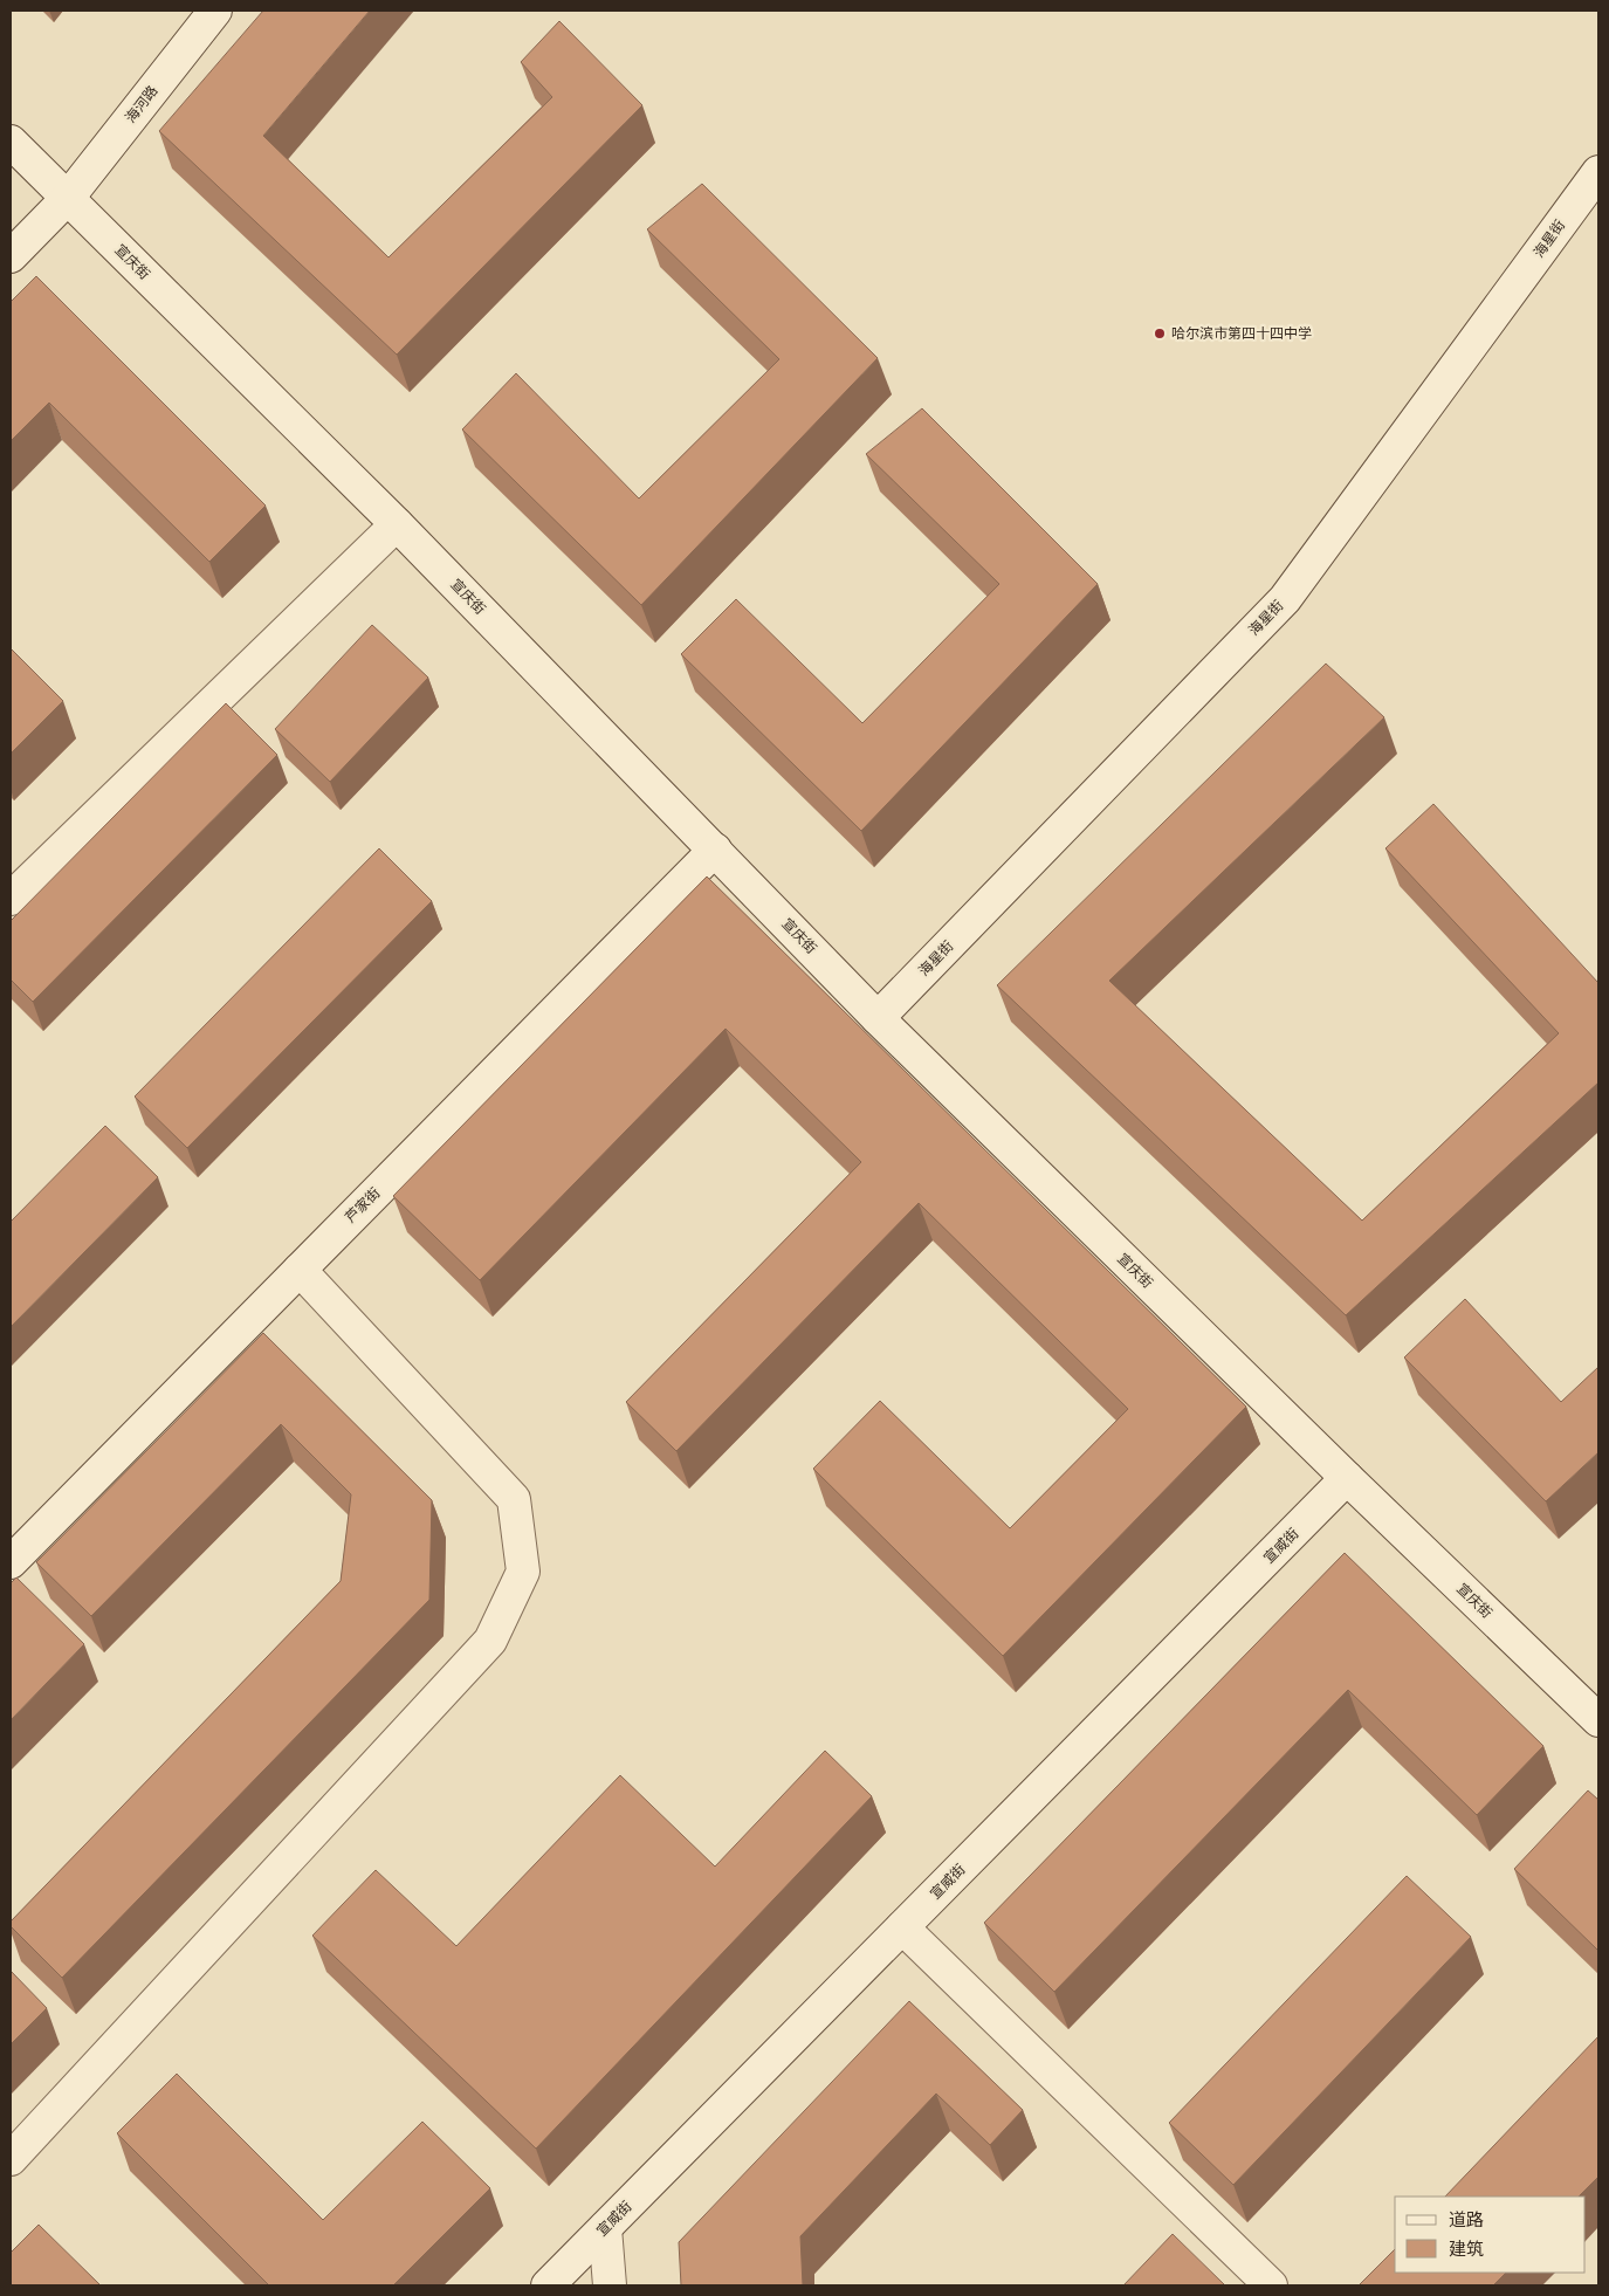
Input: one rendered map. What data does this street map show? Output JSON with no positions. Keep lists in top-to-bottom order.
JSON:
{
  "streets": {
    "street": [
      "海河路",
      "海星街",
      "宣庆街",
      "芦家街",
      "宣威街"
    ]
  },
  "crossings": [
    ["海河路", "宣庆街"],
    ["海星街", "宣庆街"],
    ["宣庆街", "芦家街"],
    ["宣庆街", "宣威街"]
  ],
  "places": ["哈尔滨市第四十四中学"],
  "legend": ["道路", "建筑"]
}
